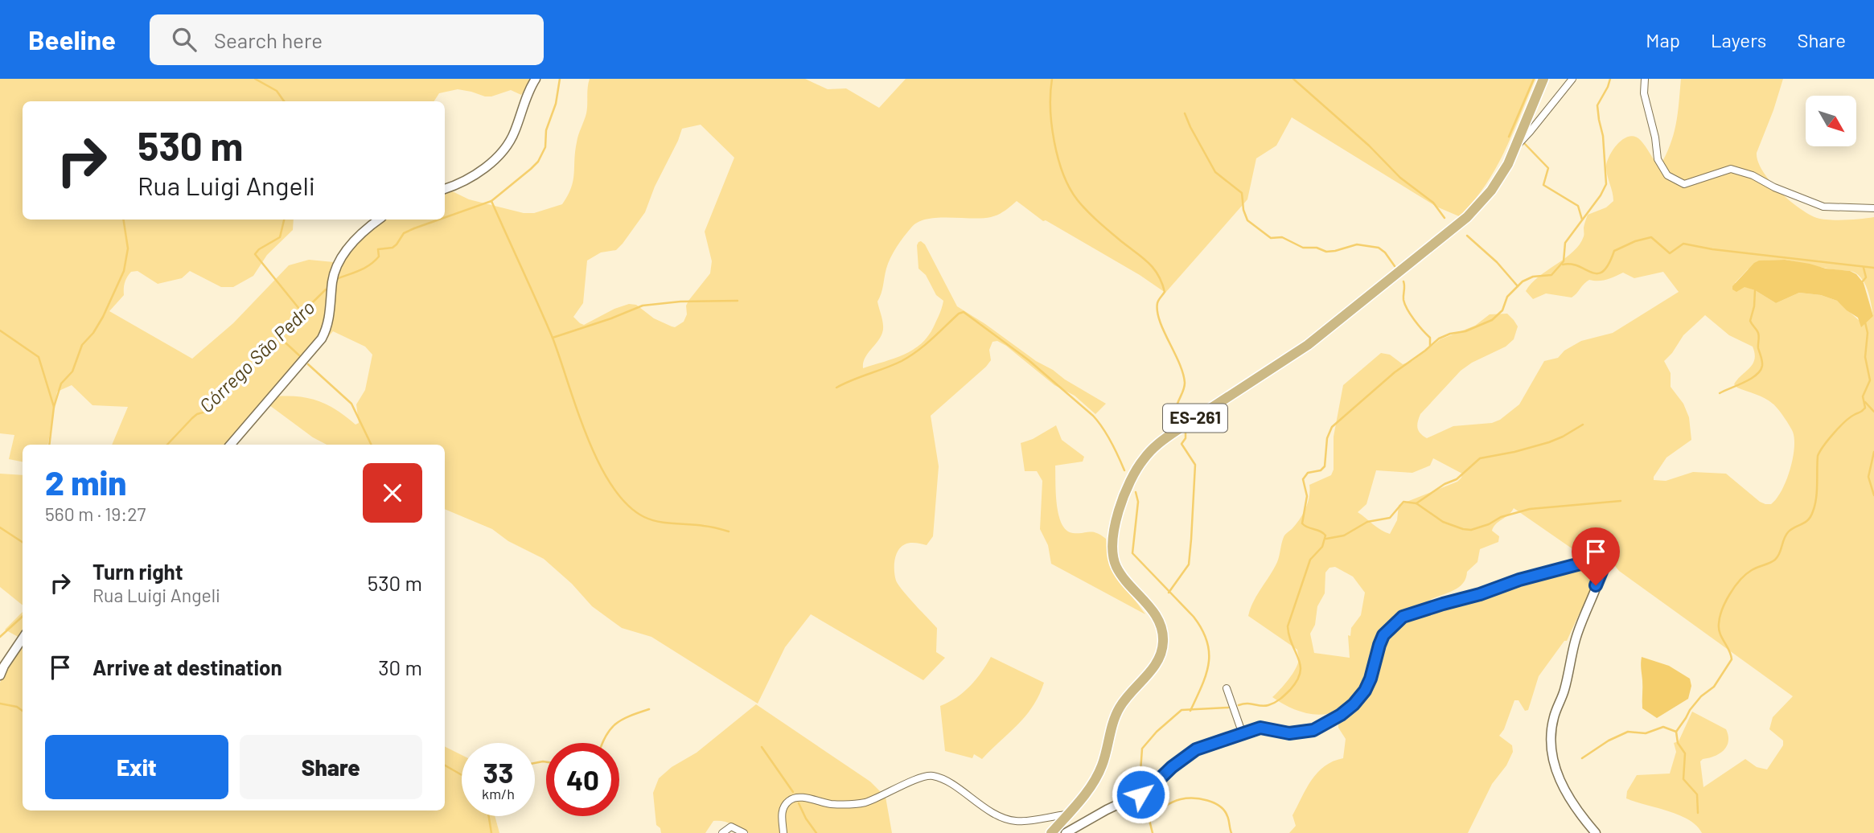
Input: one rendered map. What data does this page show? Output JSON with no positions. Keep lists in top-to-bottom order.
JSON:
{
  "streets": {
    "main road": ["ES-261"]
  },
  "water": ["Córrego São Pedro"],
  "north": "bottom right",
  "page": {
    "header": "Beeline",
    "search": "Search here",
    "nav": ["Map", "Layers", "Share"],
    "turn": ["530 m", "Rua Luigi Angeli"],
    "heading": ["2 min", "560 m · 19:27"],
    "list": [
      {
        "name": "Turn right",
        "note": "Rua Luigi Angeli",
        "value": "530 m"
      },
      {
        "name": "Arrive at destination",
        "value": "30 m"
      }
    ],
    "buttons": ["Exit", "Share"],
    "speed": "33 km/h",
    "limit": "40"
  }
}
